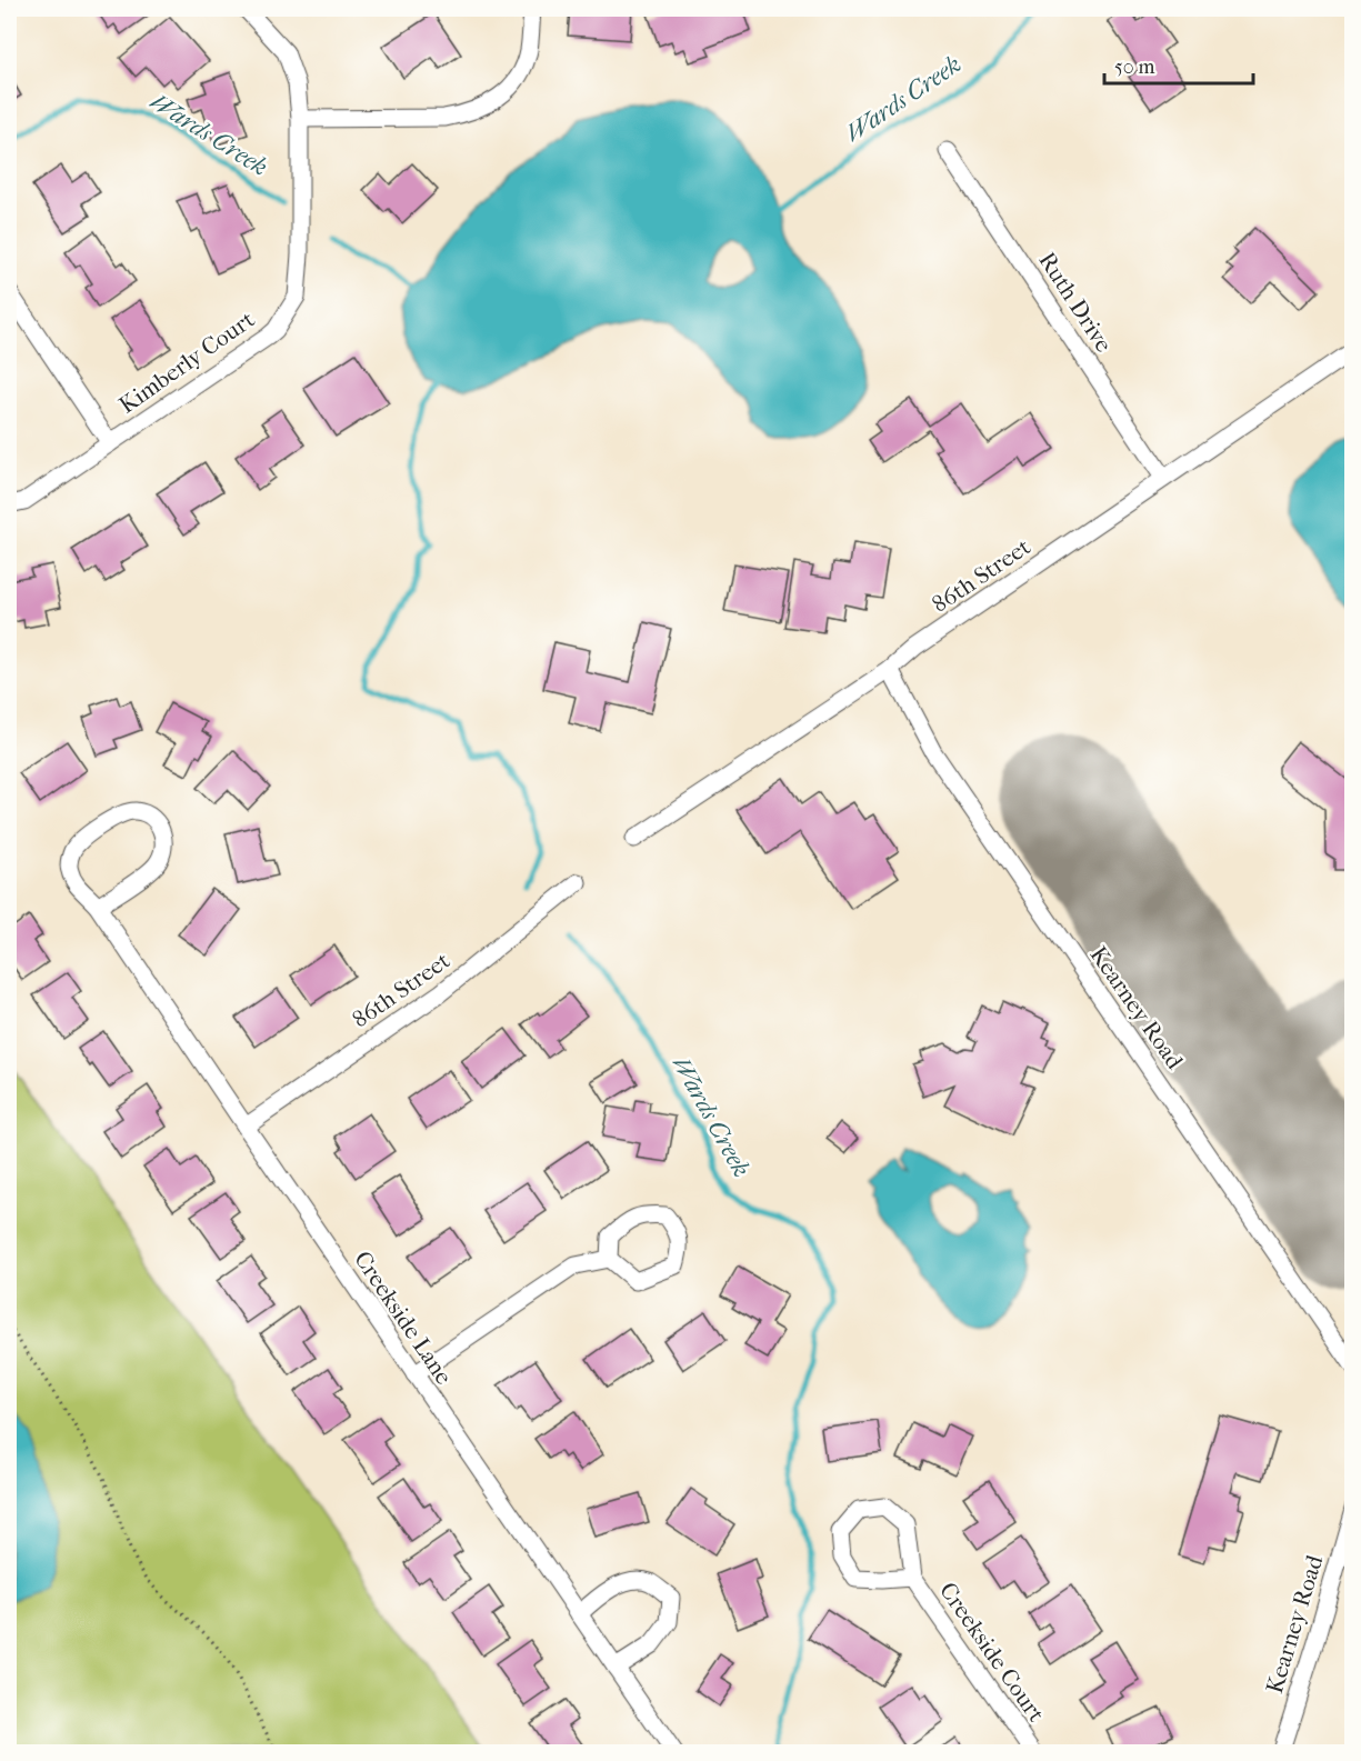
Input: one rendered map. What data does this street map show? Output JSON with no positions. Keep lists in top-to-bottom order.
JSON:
{
  "streets": {
    "street": [
      "Ruth Drive",
      "Kimberly Court",
      "86th Street",
      "Kearney Road",
      "Creekside Lane",
      "Creekside Court"
    ]
  },
  "crossings": [
    ["Ruth Drive", "86th Street"],
    ["86th Street", "Kearney Road"],
    ["86th Street", "Creekside Lane"]
  ],
  "water": ["Wards Creek"],
  "scale_bar": "50 m"
}
